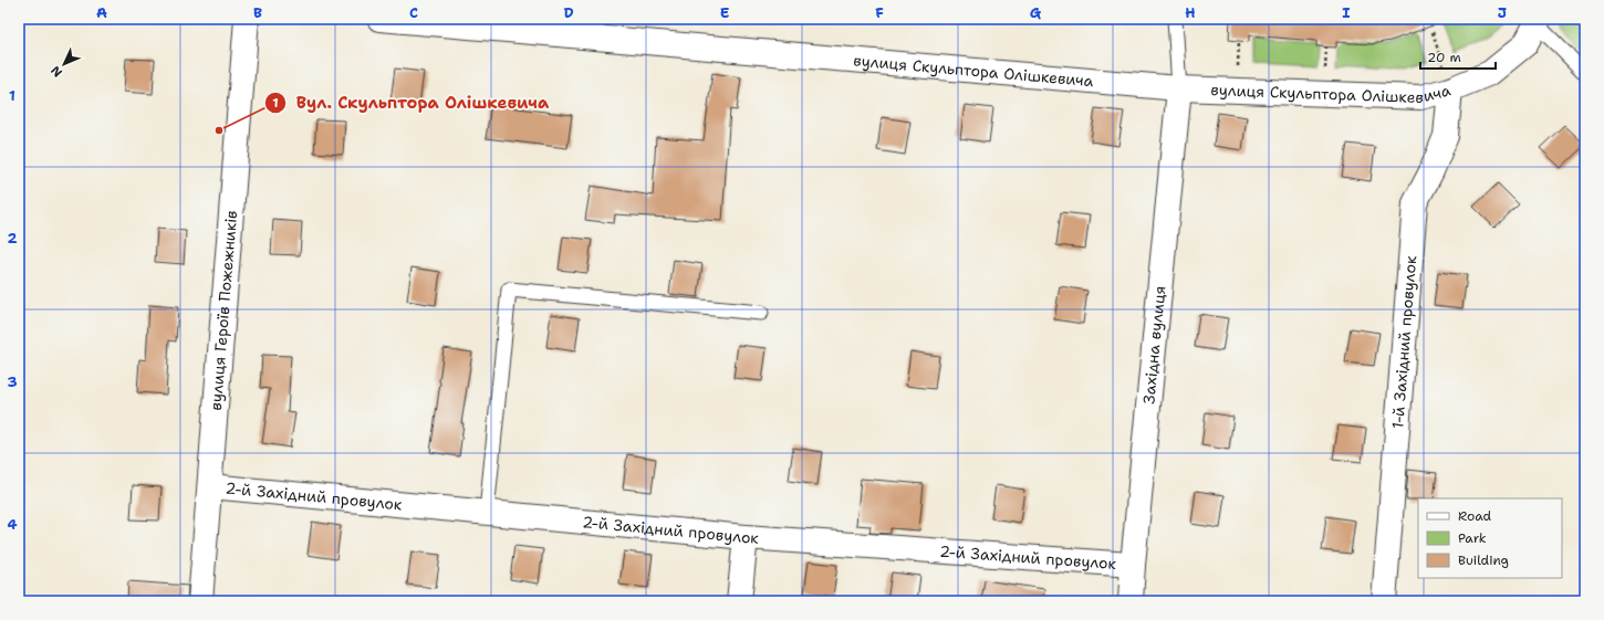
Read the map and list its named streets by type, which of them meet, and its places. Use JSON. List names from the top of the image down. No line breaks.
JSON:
{"streets":{"street":["вулиця Скульптора Олішкевича","вулиця Героїв Пожежників","1-й Західний провулок","Західна вулиця","2-й Західний провулок"]},"crossings":[["вулиця Скульптора Олішкевича","1-й Західний провулок"],["вулиця Скульптора Олішкевича","Західна вулиця"],["вулиця Героїв Пожежників","2-й Західний провулок"],["Західна вулиця","2-й Західний провулок"]],"places":["Вул. Скульптора Олішкевича"],"legend":["Road","Park","Building"],"scale_bar":"20 m","north":"bottom left","grid":{"columns":["A","B","C","D","E","F","G","H","I","J"],"rows":["1","2","3","4"]}}
